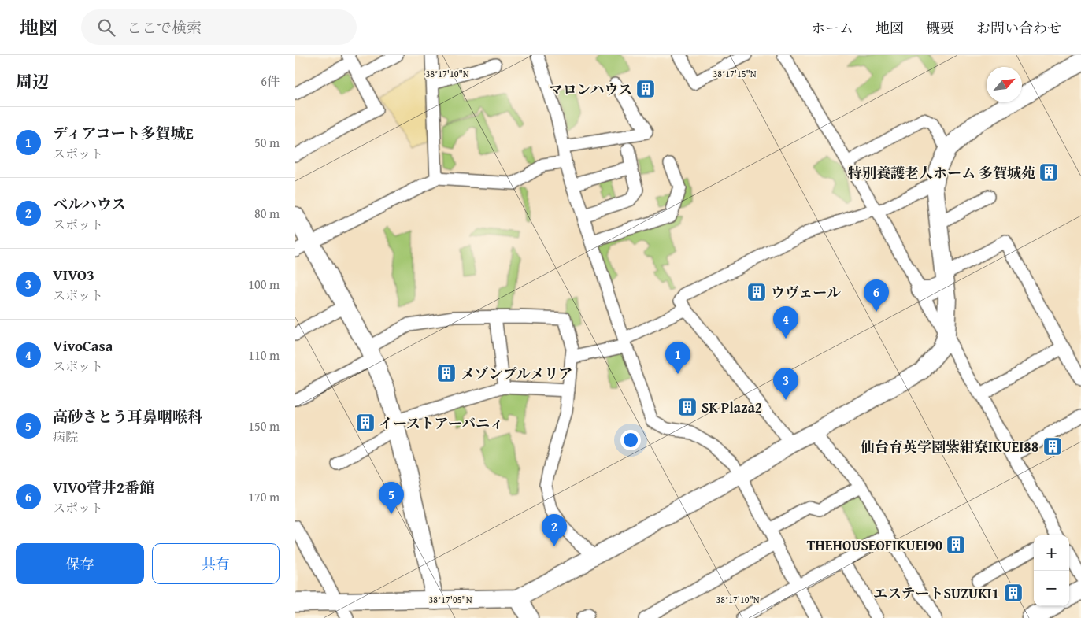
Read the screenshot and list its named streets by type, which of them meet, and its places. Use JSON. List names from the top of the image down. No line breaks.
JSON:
{"places":{"building":["マロンハウス","特別養護老人ホーム 多賀城苑","ウヴェール","メゾンプルメリア","SK Plaza2","イーストアーバニィ","仙台育英学園紫紺寮IKUEI88","THEHOUSEOFIKUEI90","エステートSUZUKI1"]},"north":"top right","page":{"header":"地図","search":"ここで検索","nav":["ホーム","地図","概要","お問い合わせ"],"heading":["周辺","6件"],"list":[{"mark":"1","name":"ディアコート多賀城E","note":"スポット","value":"50 m"},{"mark":"2","name":"ベルハウス","note":"スポット","value":"80 m"},{"mark":"3","name":"VIVO3","note":"スポット","value":"100 m"},{"mark":"4","name":"VivoCasa","note":"スポット","value":"110 m"},{"mark":"5","name":"高砂さとう耳鼻咽喉科","note":"病院","value":"150 m"},{"mark":"6","name":"VIVO菅井2番館","note":"スポット","value":"170 m"}],"pins":["6","4","1","3","5","2"],"buttons":["保存","共有"],"map_buttons":["+","−"]},"coordinates":["38°17'10\"N","38°17'15\"N","38°17'05\"N"]}
